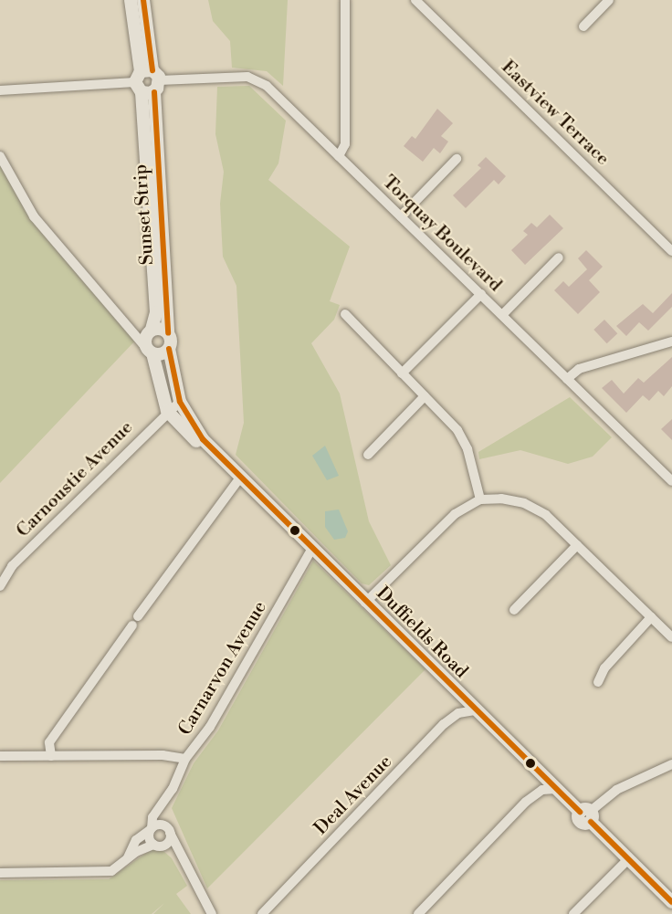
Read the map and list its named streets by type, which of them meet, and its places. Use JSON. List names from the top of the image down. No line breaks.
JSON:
{"streets":{"street":["Eastview Terrace","Sunset Strip","Torquay Boulevard","Carnoustie Avenue","Duffields Road","Carnarvon Avenue","Deal Avenue"]},"crossings":[["Sunset Strip","Torquay Boulevard"],["Sunset Strip","Duffields Road"],["Carnoustie Avenue","Duffields Road"],["Duffields Road","Carnarvon Avenue"],["Duffields Road","Deal Avenue"]]}
